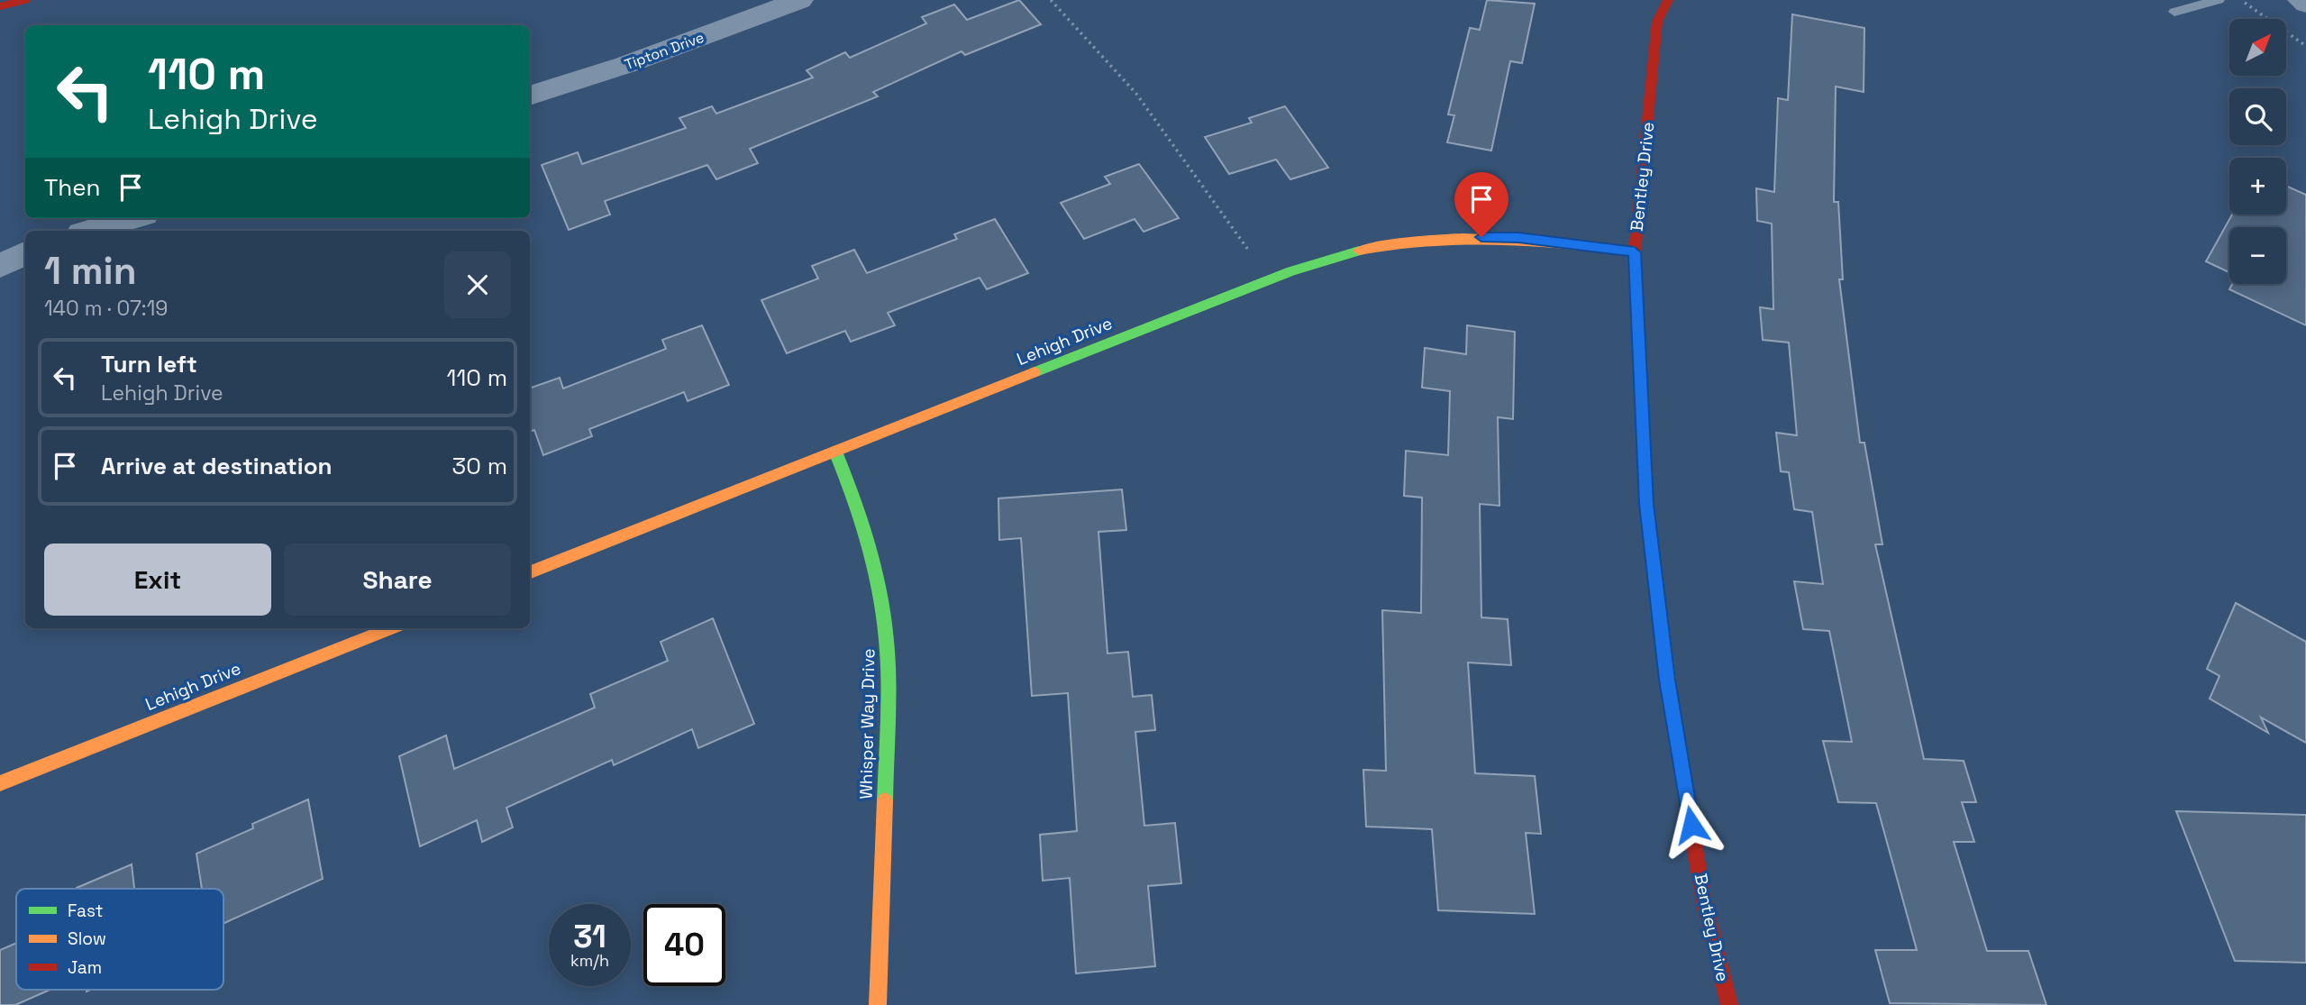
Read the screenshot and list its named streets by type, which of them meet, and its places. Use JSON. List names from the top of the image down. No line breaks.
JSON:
{"streets":{"street":["Tipton Drive","Bentley Drive","Lehigh Drive","Whisper Way Drive"]},"crossings":[["Bentley Drive","Lehigh Drive"],["Lehigh Drive","Whisper Way Drive"]],"legend":["Fast","Slow","Jam"],"north":"top right","page":{"map_buttons":["+","−"],"turn":["110 m","Lehigh Drive"],"then":"Then","heading":["1 min","140 m · 07:19"],"list":[{"name":"Turn left","note":"Lehigh Drive","value":"110 m"},{"name":"Arrive at destination","value":"30 m"}],"buttons":["Exit","Share"],"speed":"31 km/h","limit":"40"}}
